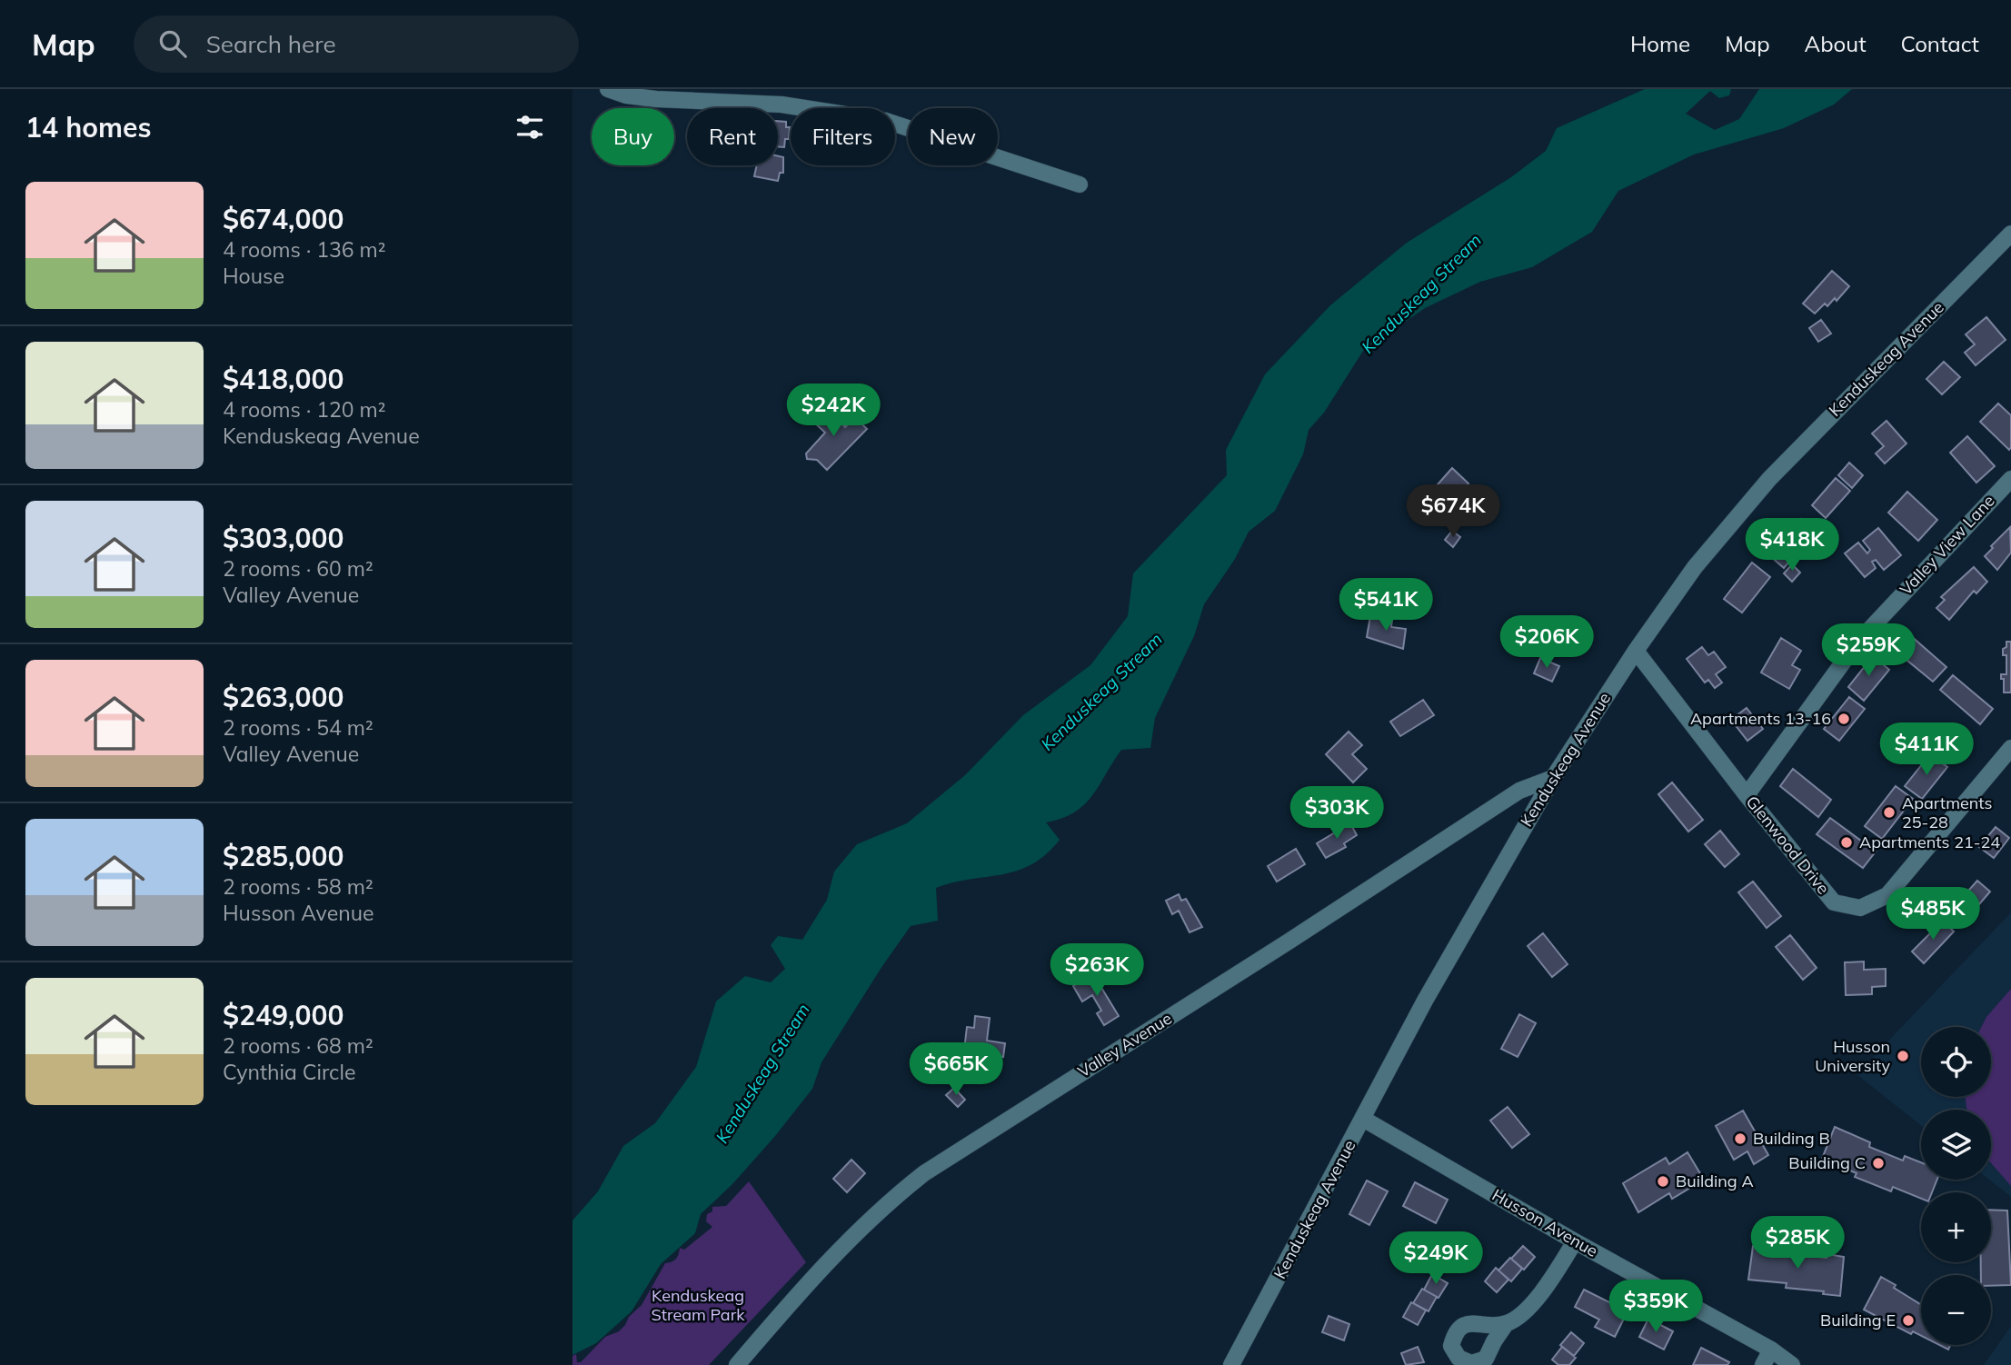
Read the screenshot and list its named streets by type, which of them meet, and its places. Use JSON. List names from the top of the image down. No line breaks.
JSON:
{"streets":{"street":["Kenduskeag Avenue","Valley View Lane","Glenwood Drive","Valley Avenue","Husson Avenue"]},"crossings":[["Kenduskeag Avenue","Glenwood Drive"],["Kenduskeag Avenue","Valley Avenue"],["Kenduskeag Avenue","Husson Avenue"],["Valley View Lane","Glenwood Drive"]],"water":["Kenduskeag Stream"],"parks":["Kenduskeag Stream Park"],"places":["Apartments 13-16","Apartments 25-28","Apartments 21-24","Husson University","Building B","Building C","Building A","Building E"],"page":{"header":"Map","search":"Search here","nav":["Home","Map","About","Contact"],"heading":"14 homes","chip":["Buy","Rent","Filters","New"],"list":[{"name":"$674,000","note":"4 rooms · 136 m² · House"},{"name":"$418,000","note":"4 rooms · 120 m² · Kenduskeag Avenue"},{"name":"$303,000","note":"2 rooms · 60 m² · Valley Avenue"},{"name":"$263,000","note":"2 rooms · 54 m² · Valley Avenue"},{"name":"$285,000","note":"2 rooms · 58 m² · Husson Avenue"},{"name":"$249,000","note":"2 rooms · 68 m² · Cynthia Circle"}],"price":["$242K","$674K","$418K","$541K","$206K","$259K","$411K","$303K","$485K","$263K","$665K","$285K","$249K","$359K"],"map_buttons":["+","−"]}}
